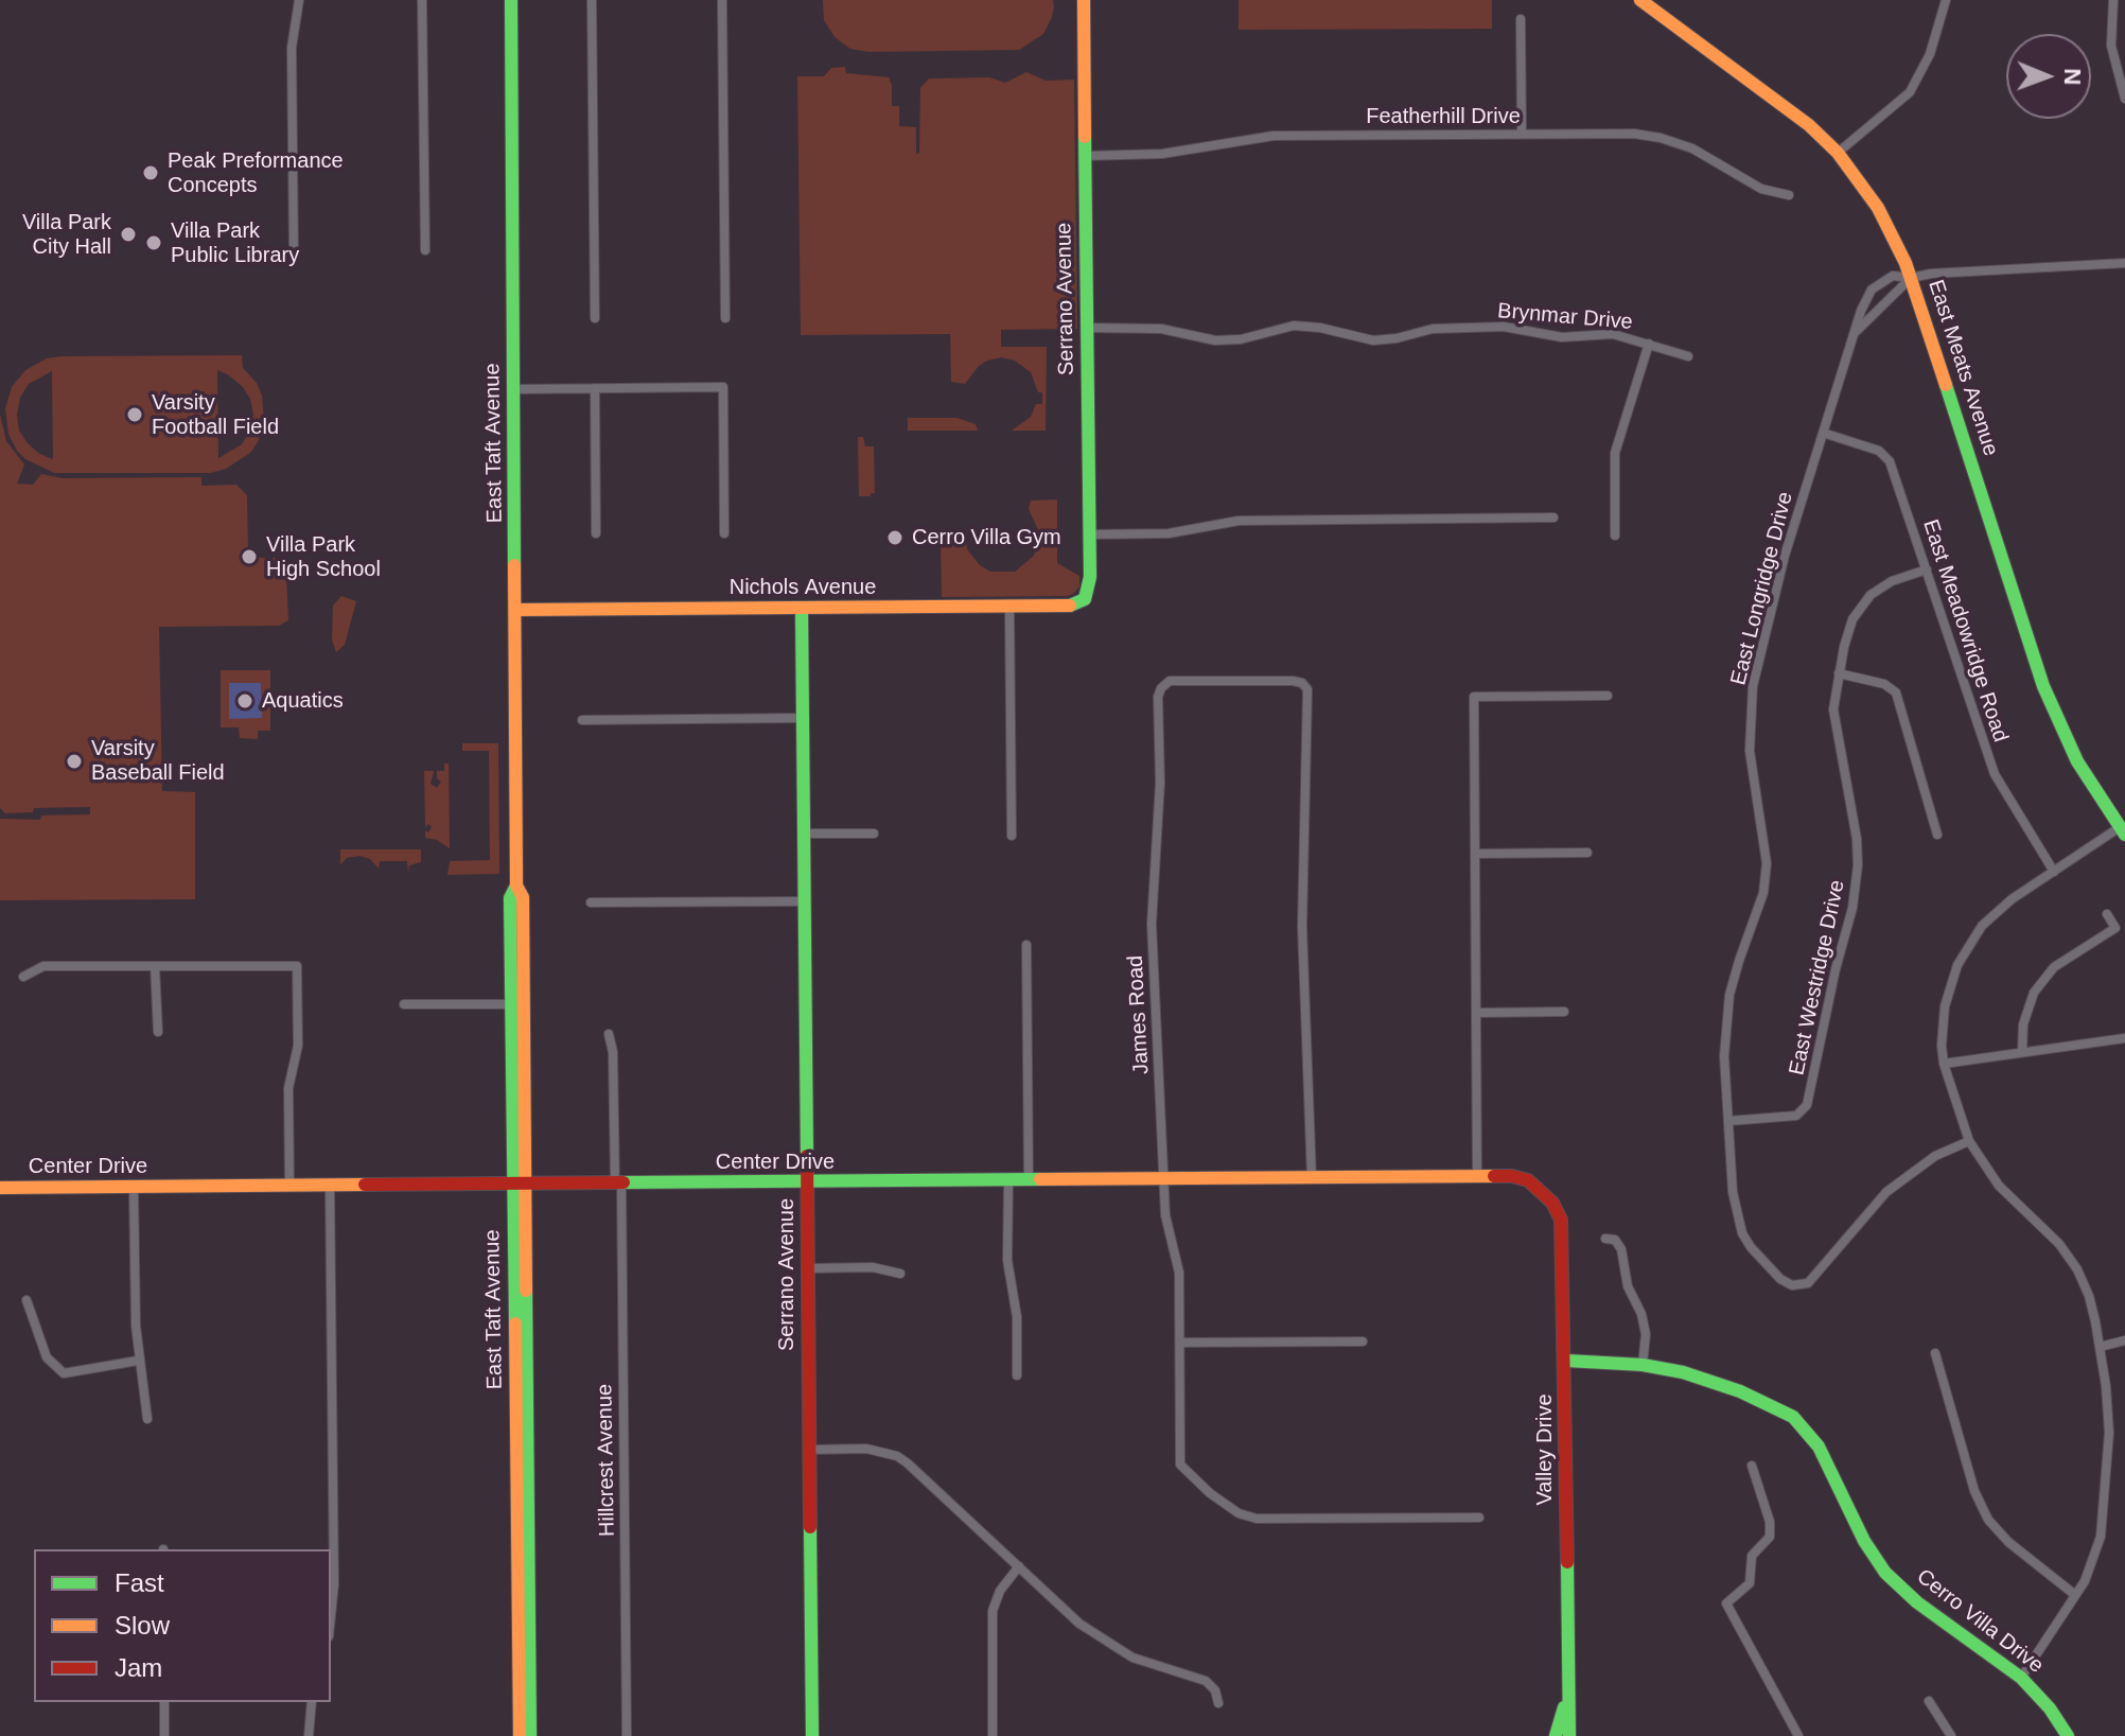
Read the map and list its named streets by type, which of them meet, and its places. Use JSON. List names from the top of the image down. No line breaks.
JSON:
{"streets":{"street":["Featherhill Drive","Serrano Avenue","Brynmar Drive","East Meats Avenue","East Taft Avenue","Nichols Avenue","East Longridge Drive","East Meadowridge Road","East Westridge Drive","James Road","Center Drive","Valley Drive","Hillcrest Avenue","Cerro Villa Drive"]},"crossings":[["Featherhill Drive","Serrano Avenue"],["Serrano Avenue","Brynmar Drive"],["Serrano Avenue","Nichols Avenue"],["Serrano Avenue","Center Drive"],["East Meats Avenue","East Longridge Drive"],["East Taft Avenue","Nichols Avenue"],["East Taft Avenue","Center Drive"],["East Longridge Drive","East Meadowridge Road"],["East Longridge Drive","East Westridge Drive"],["East Meadowridge Road","East Westridge Drive"],["James Road","Center Drive"],["Center Drive","Valley Drive"],["Center Drive","Hillcrest Avenue"],["Valley Drive","Cerro Villa Drive"]],"places":["Peak Preformance Concepts","Villa Park City Hall","Villa Park Public Library","Varsity Football Field","Cerro Villa Gym","Villa Park High School","Aquatics","Varsity Baseball Field"],"legend":["Fast","Slow","Jam"],"north":"right"}
